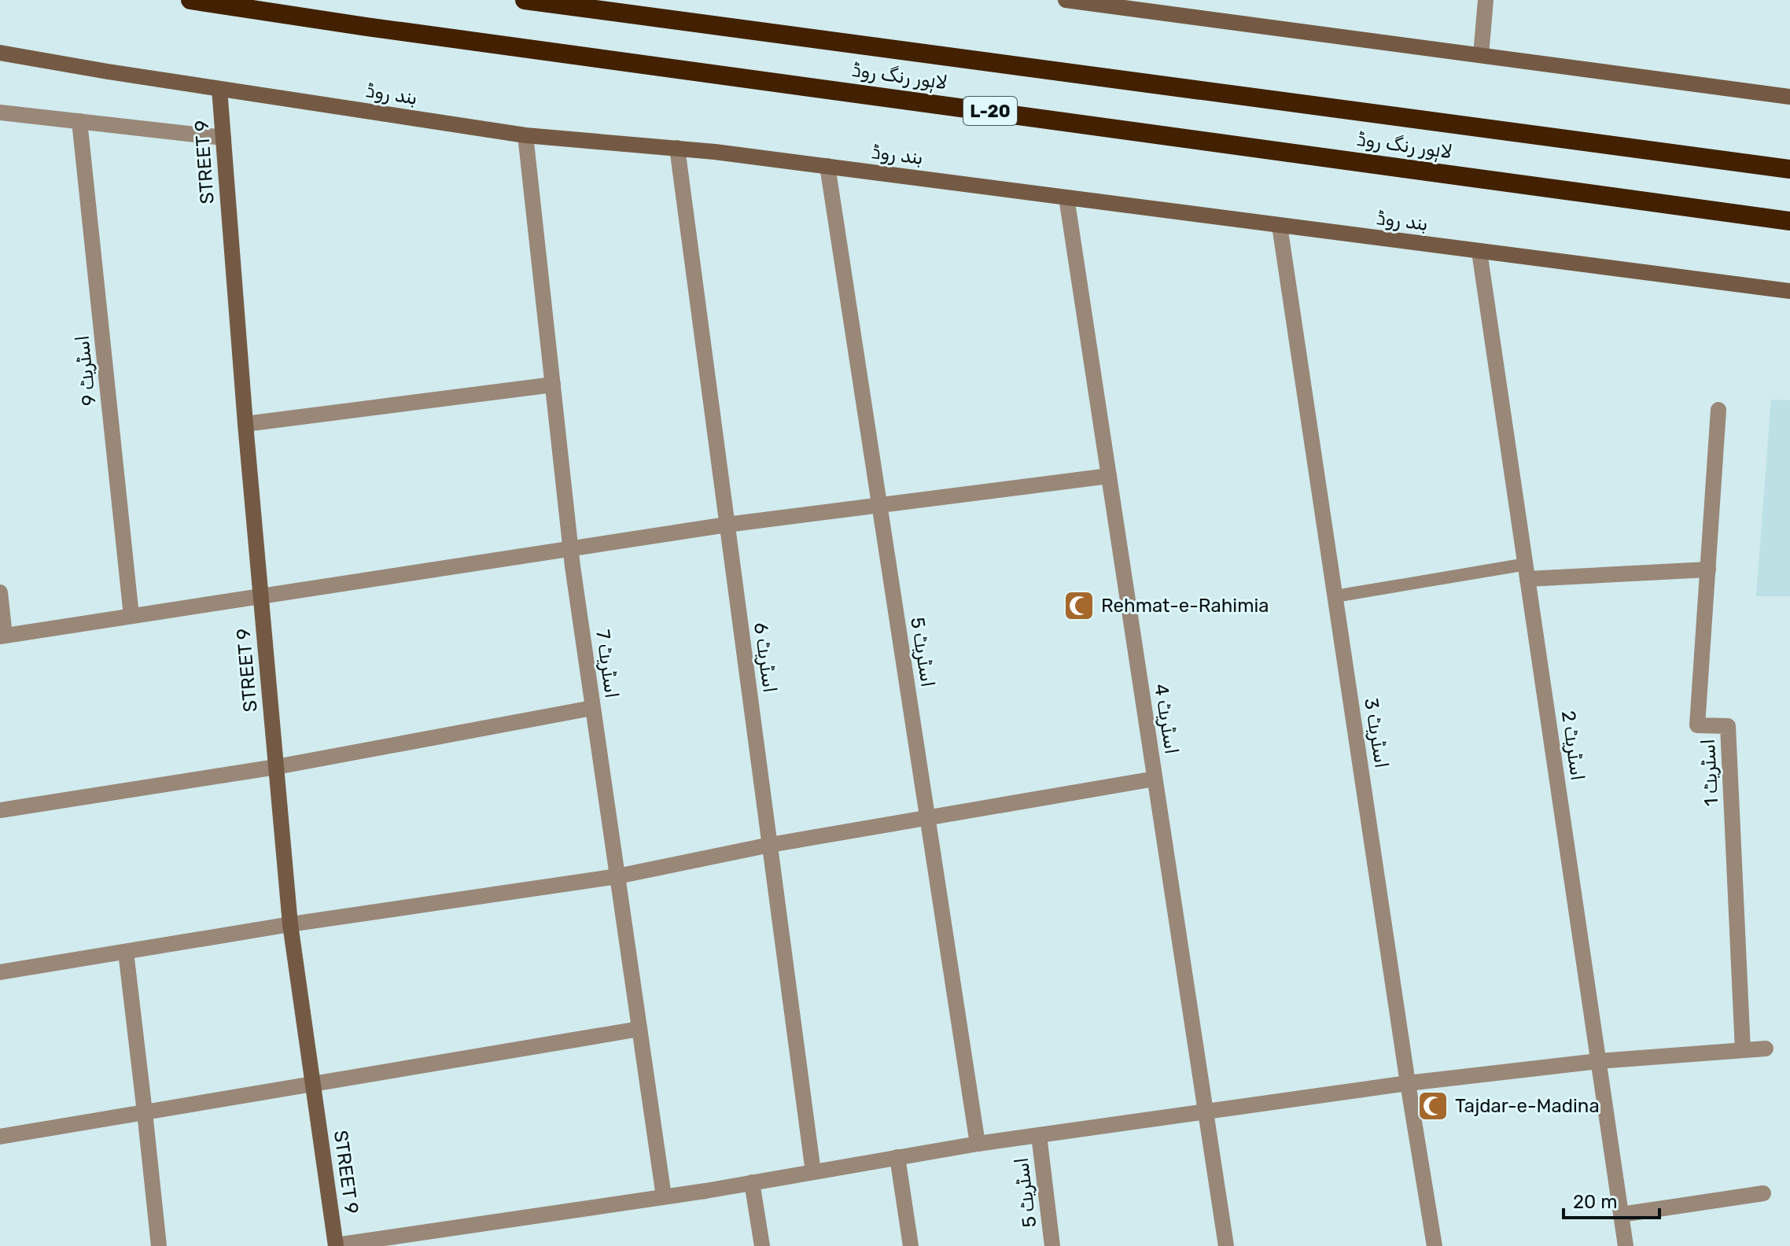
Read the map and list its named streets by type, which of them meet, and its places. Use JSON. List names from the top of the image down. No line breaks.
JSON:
{"streets":{"highway":["لاہور رنگ روڈ","L-20"],"main road":["بند روڈ","STREET 9"],"street":["اسٹریٹ 9","اسٹریٹ 5","اسٹریٹ 6","اسٹریٹ 7","اسٹریٹ 4","اسٹریٹ 3","اسٹریٹ 2","اسٹریٹ 1"]},"crossings":[["بند روڈ","STREET 9"],["بند روڈ","اسٹریٹ 5"],["بند روڈ","اسٹریٹ 6"],["بند روڈ","اسٹریٹ 7"],["بند روڈ","اسٹریٹ 4"],["بند روڈ","اسٹریٹ 3"],["بند روڈ","اسٹریٹ 2"]],"places":{"mosque":["Rehmat-e-Rahimia","Tajdar-e-Madina"]},"scale_bar":"20 m"}
